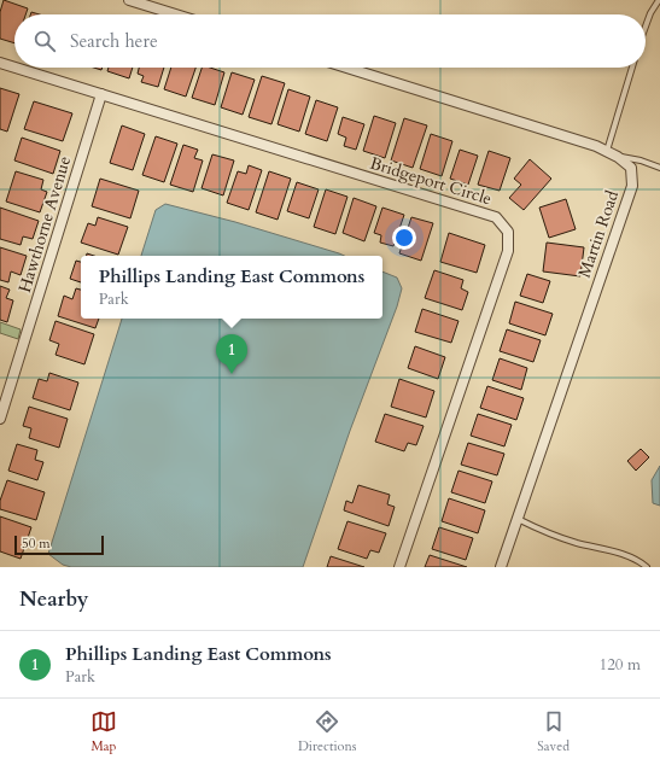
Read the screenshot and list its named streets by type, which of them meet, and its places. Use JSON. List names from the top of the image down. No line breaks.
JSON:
{"streets":{"street":["Bridgeport Circle","Hawthorne Avenue","Martin Road"]},"crossings":[["Bridgeport Circle","Hawthorne Avenue"]],"scale_bar":"50 m","page":{"search":"Search here","popup":["Phillips Landing East Commons","Park"],"pins":"1","scale":"50 m","heading":"Nearby","list":[{"mark":"1","name":"Phillips Landing East Commons","note":"Park","value":"120 m"}],"nav":["Map","Directions","Saved"]}}
